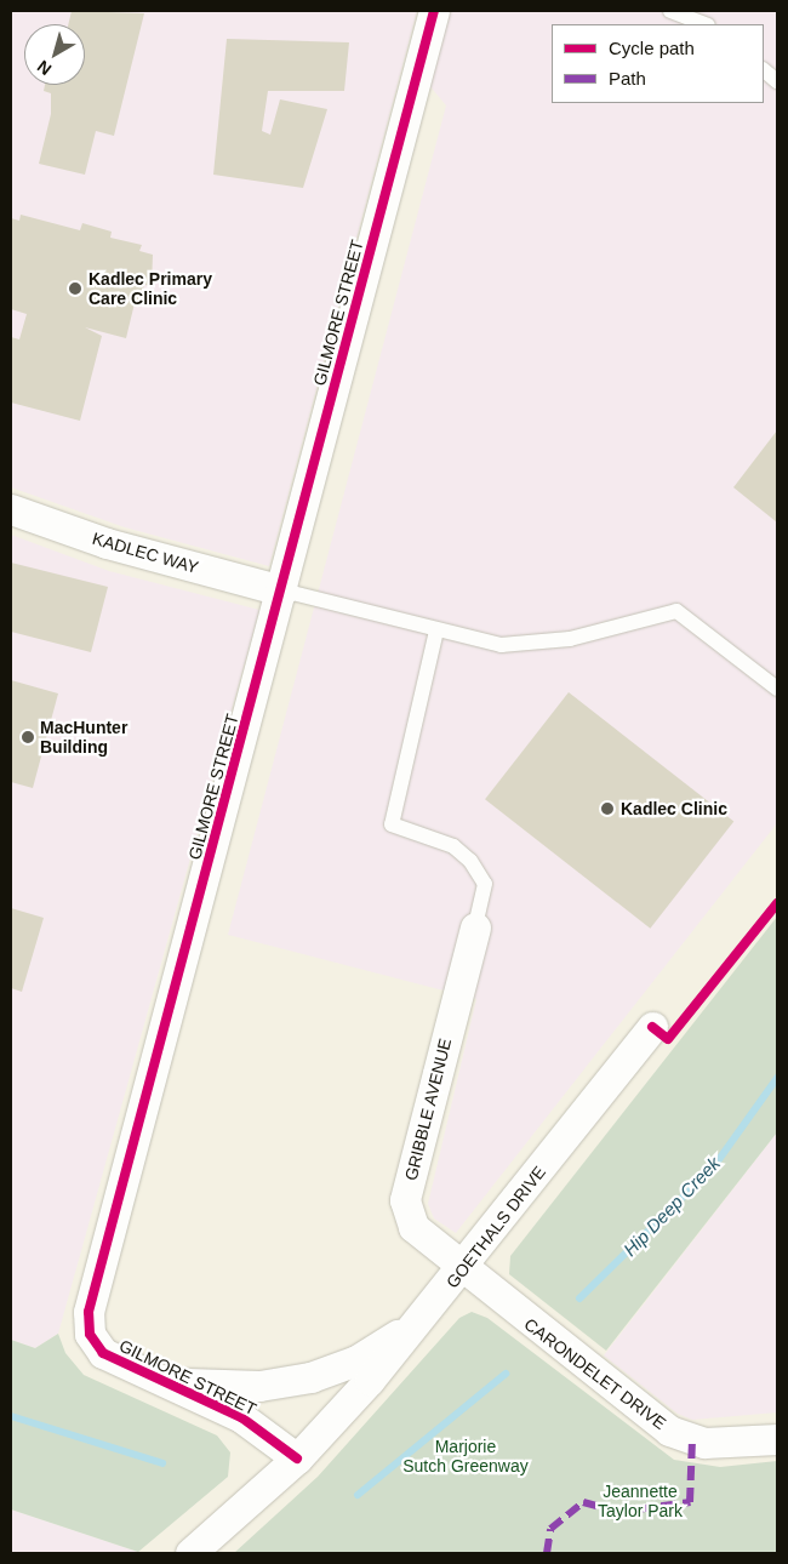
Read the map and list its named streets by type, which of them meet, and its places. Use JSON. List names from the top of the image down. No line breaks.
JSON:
{"streets":{"street":["GILMORE STREET","KADLEC WAY","GRIBBLE AVENUE","GOETHALS DRIVE","CARONDELET DRIVE"]},"crossings":[["GILMORE STREET","KADLEC WAY"],["GILMORE STREET","GOETHALS DRIVE"],["GRIBBLE AVENUE","GOETHALS DRIVE"],["GRIBBLE AVENUE","CARONDELET DRIVE"],["GOETHALS DRIVE","CARONDELET DRIVE"]],"water":["Hip Deep Creek"],"parks":["Marjorie Sutch Greenway","Jeannette Taylor Park"],"places":["Kadlec Primary Care Clinic","MacHunter Building","Kadlec Clinic"],"legend":["Cycle path","Path"],"north":"bottom left"}
